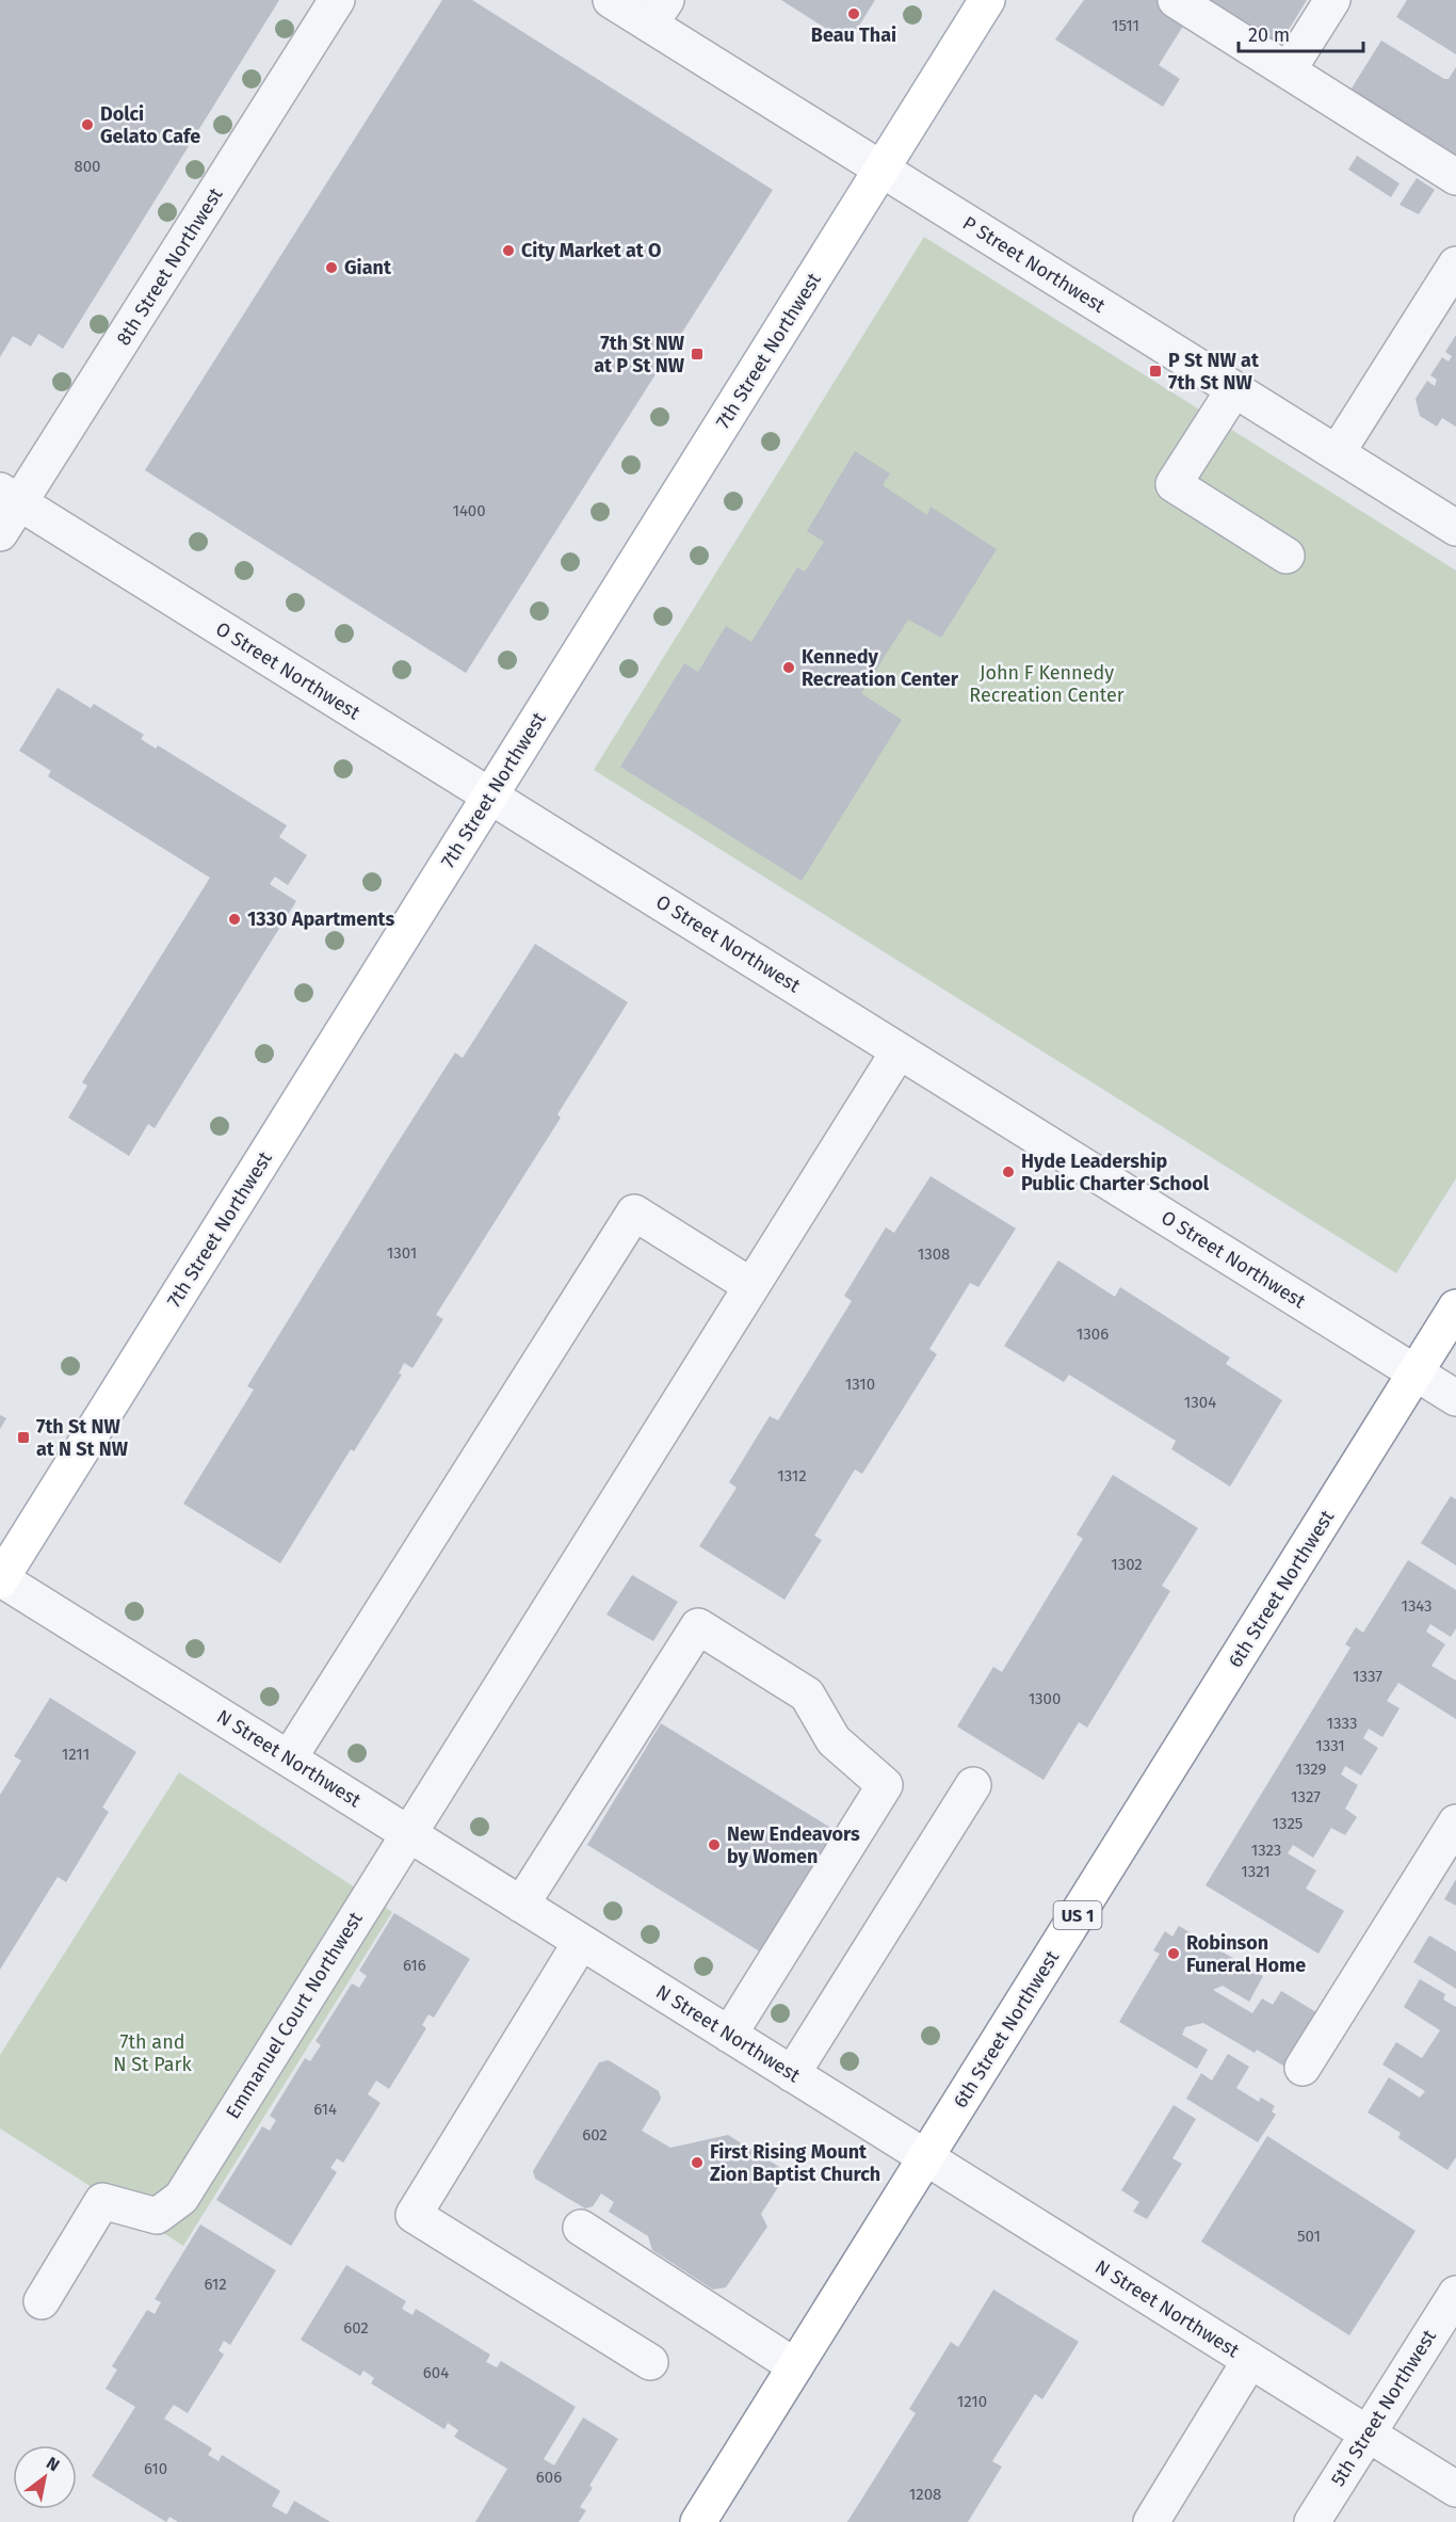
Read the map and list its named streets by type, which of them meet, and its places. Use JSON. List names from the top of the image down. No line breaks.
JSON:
{"streets":{"main road":["7th Street Northwest","6th Street Northwest","US 1"],"street":["P Street Northwest","8th Street Northwest","O Street Northwest","N Street Northwest","Emmanuel Court Northwest","5th Street Northwest"]},"crossings":[["P Street Northwest","7th Street Northwest"],["8th Street Northwest","O Street Northwest"],["7th Street Northwest","O Street Northwest"],["7th Street Northwest","N Street Northwest"],["O Street Northwest","6th Street Northwest"],["O Street Northwest","Emmanuel Court Northwest"],["6th Street Northwest","N Street Northwest"],["N Street Northwest","Emmanuel Court Northwest"],["N Street Northwest","5th Street Northwest"]],"parks":["John F Kennedy Recreation Center","7th and N St Park"],"places":{"other":["Beau Thai","Dolci Gelato Cafe","City Market at O","Giant","Kennedy Recreation Center","1330 Apartments","Hyde Leadership Public Charter School","New Endeavors by Women","Robinson Funeral Home","First Rising Mount Zion Baptist Church"],"transit":["7th St NW at P St NW","P St NW at 7th St NW","7th St NW at N St NW"]},"house_numbers":["1511","800","1400","1301","1308","1306","1310","1304","1312","1302","1343","1337","1300","1333","1331","1211","1329","1327","1325","1323","1321","616","614","602","501","612","602","604","1210","610","606","1208"],"scale_bar":"20 m","north":"top right"}
